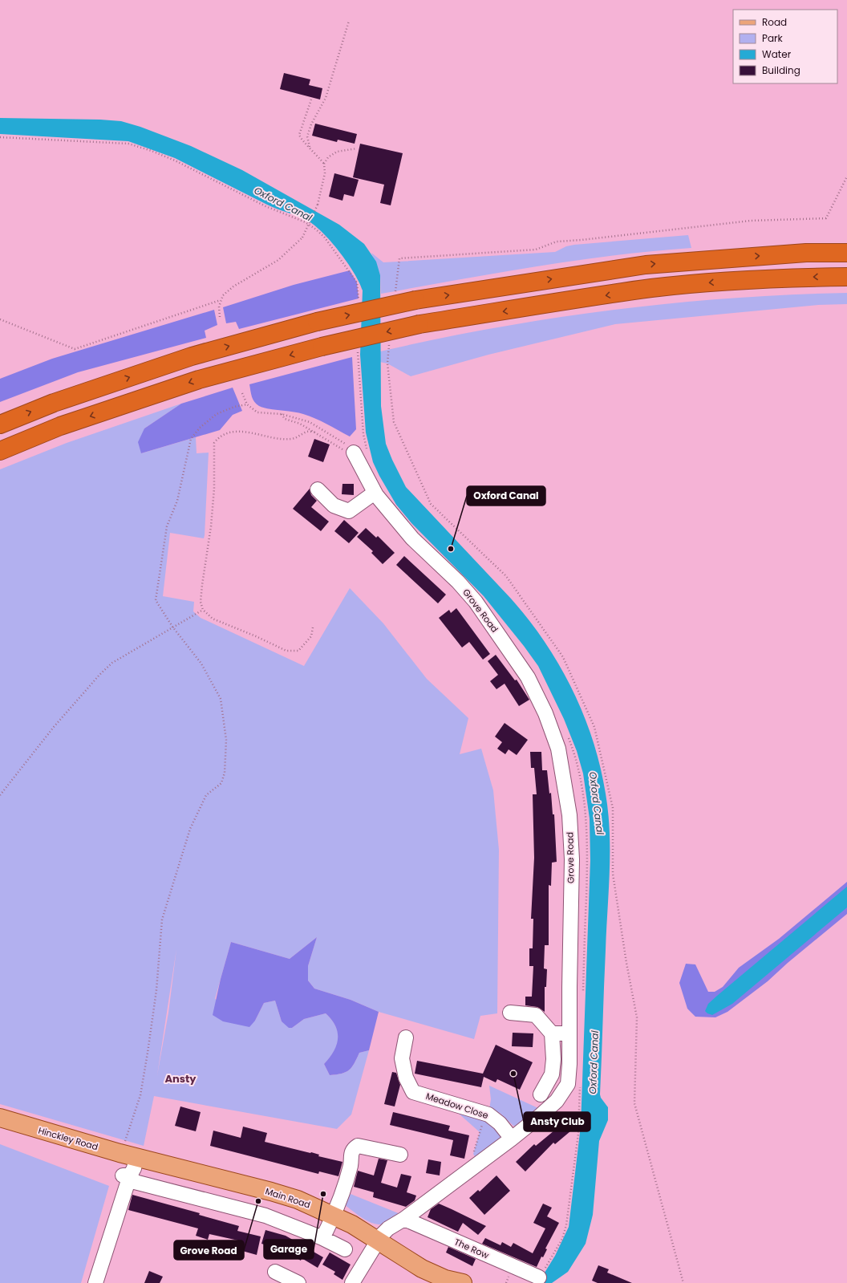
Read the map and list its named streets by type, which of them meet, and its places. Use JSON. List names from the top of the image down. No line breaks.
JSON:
{"streets":{"main road":["Hinckley Road","Main Road"],"street":["Grove Road","Meadow Close","The Row"]},"crossings":[["Grove Road","Meadow Close"],["Grove Road","Main Road"],["Grove Road","The Row"],["Hinckley Road","Main Road"]],"districts":["Ansty"],"water":["Oxford Canal"],"places":["Oxford Canal","Ansty Club","Garage","Grove Road"],"legend":["Road","Park","Water","Building"]}
